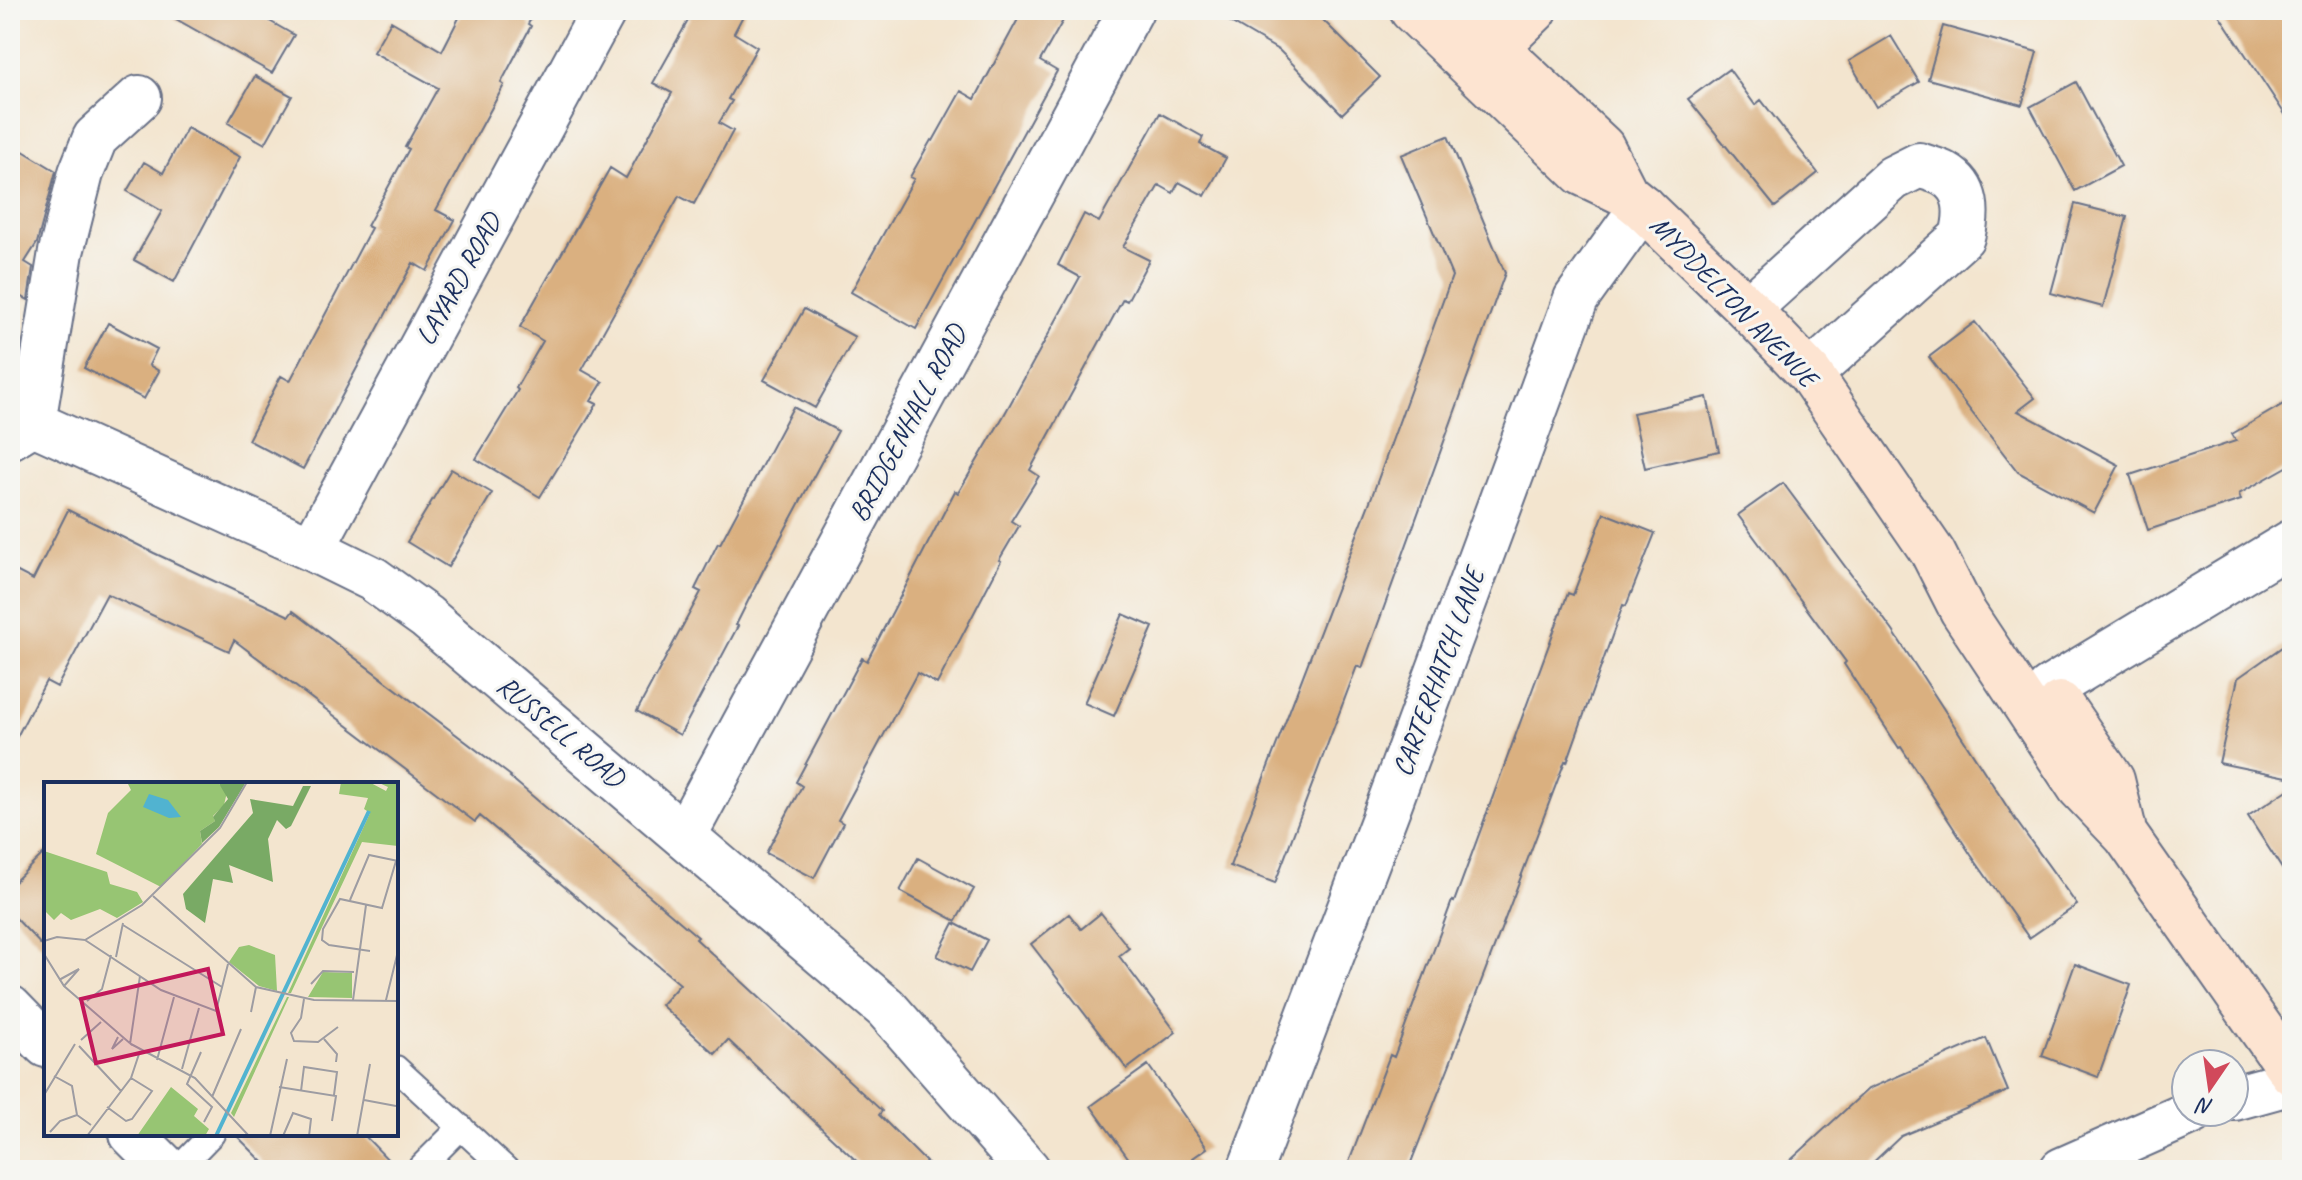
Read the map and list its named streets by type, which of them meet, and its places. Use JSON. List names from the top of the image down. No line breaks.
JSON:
{"streets":{"street":["LAYARD ROAD","MYDDELTON AVENUE","BRIDGENHALL ROAD","CARTERHATCH LANE","RUSSELL ROAD"]},"crossings":[["LAYARD ROAD","RUSSELL ROAD"],["MYDDELTON AVENUE","CARTERHATCH LANE"],["BRIDGENHALL ROAD","RUSSELL ROAD"]],"north":"bottom"}
